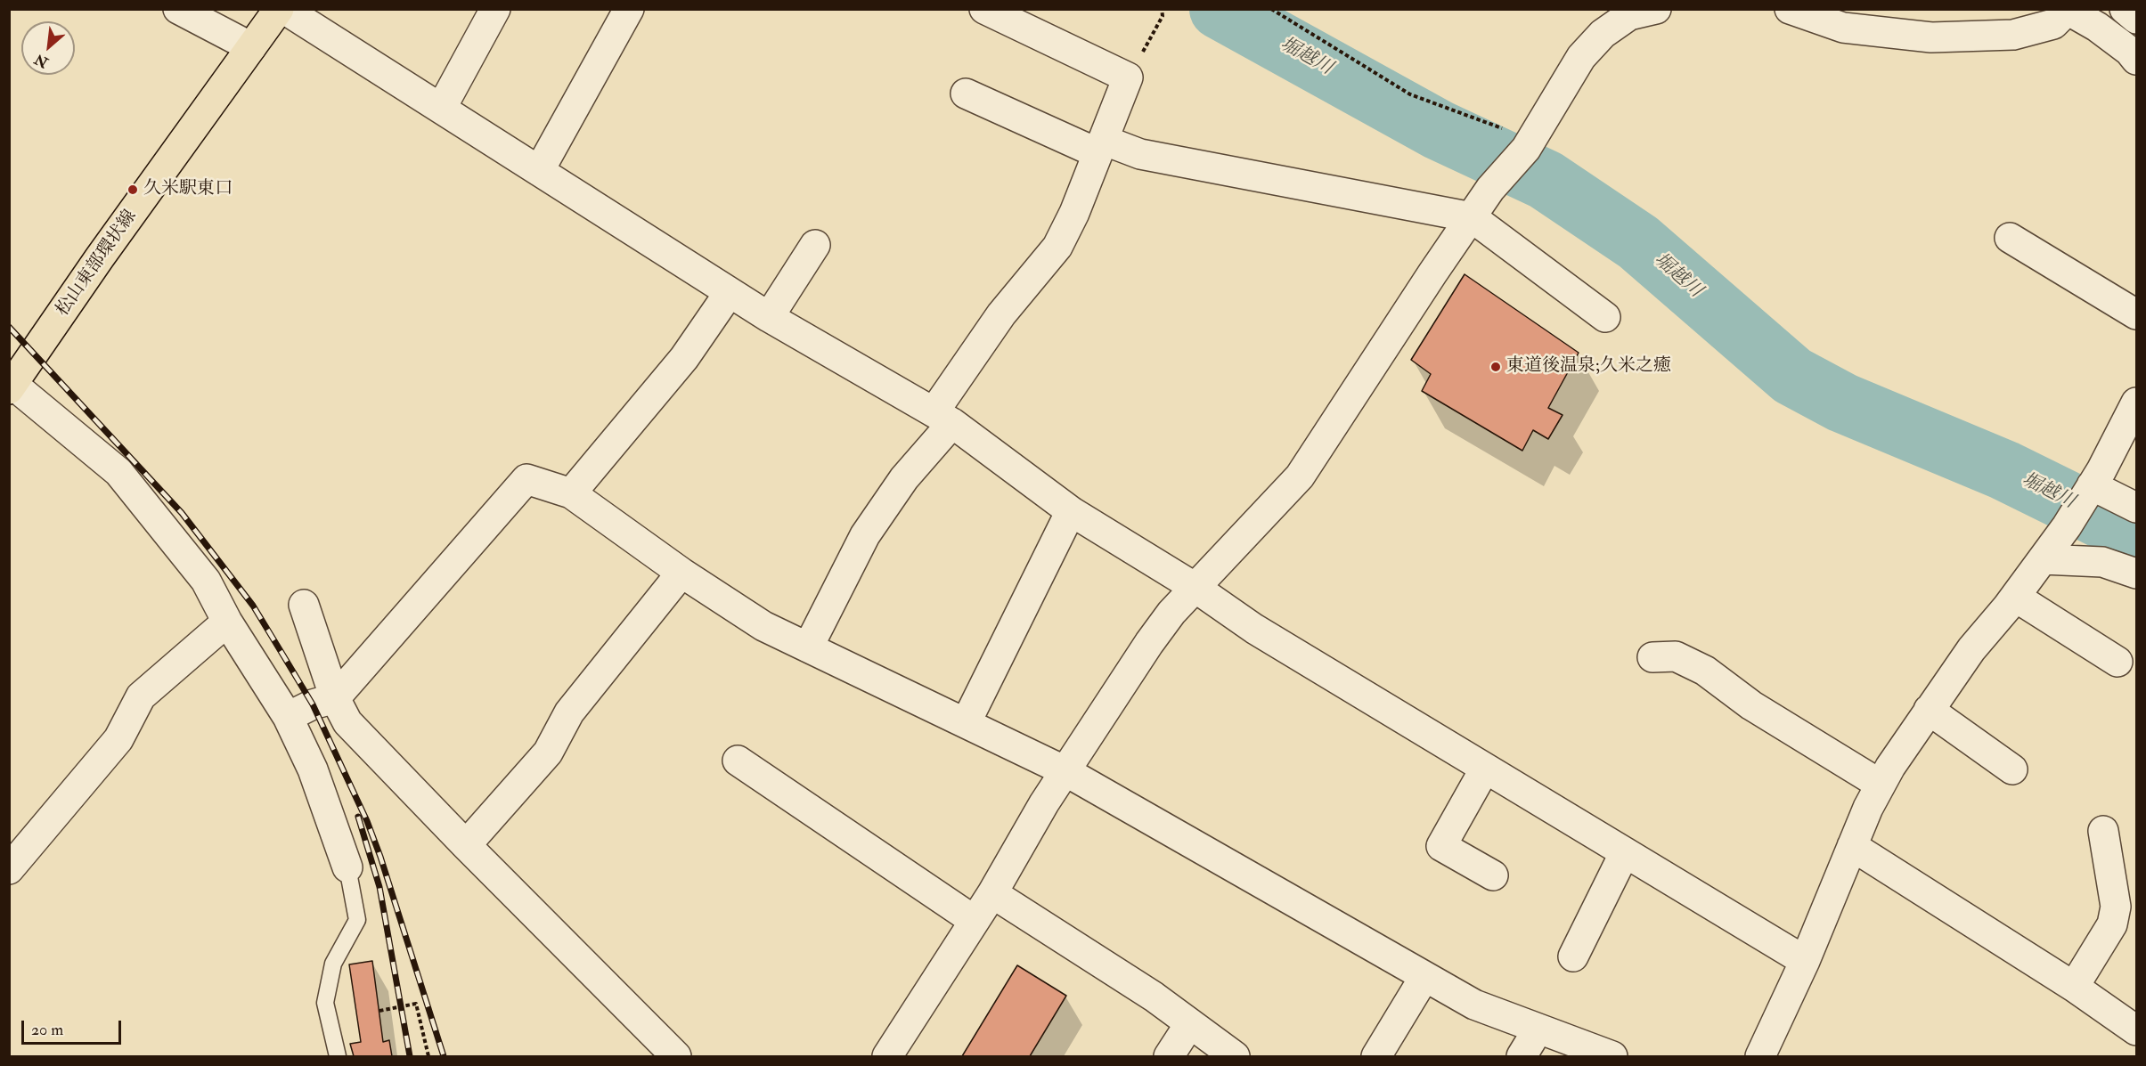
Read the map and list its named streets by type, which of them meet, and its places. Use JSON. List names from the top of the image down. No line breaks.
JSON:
{"streets":{"main road":["松山東部環状線"]},"water":["堀越川"],"places":["久米駅東口","東道後温泉;久米之癒"],"scale_bar":"20 m","north":"bottom left"}
